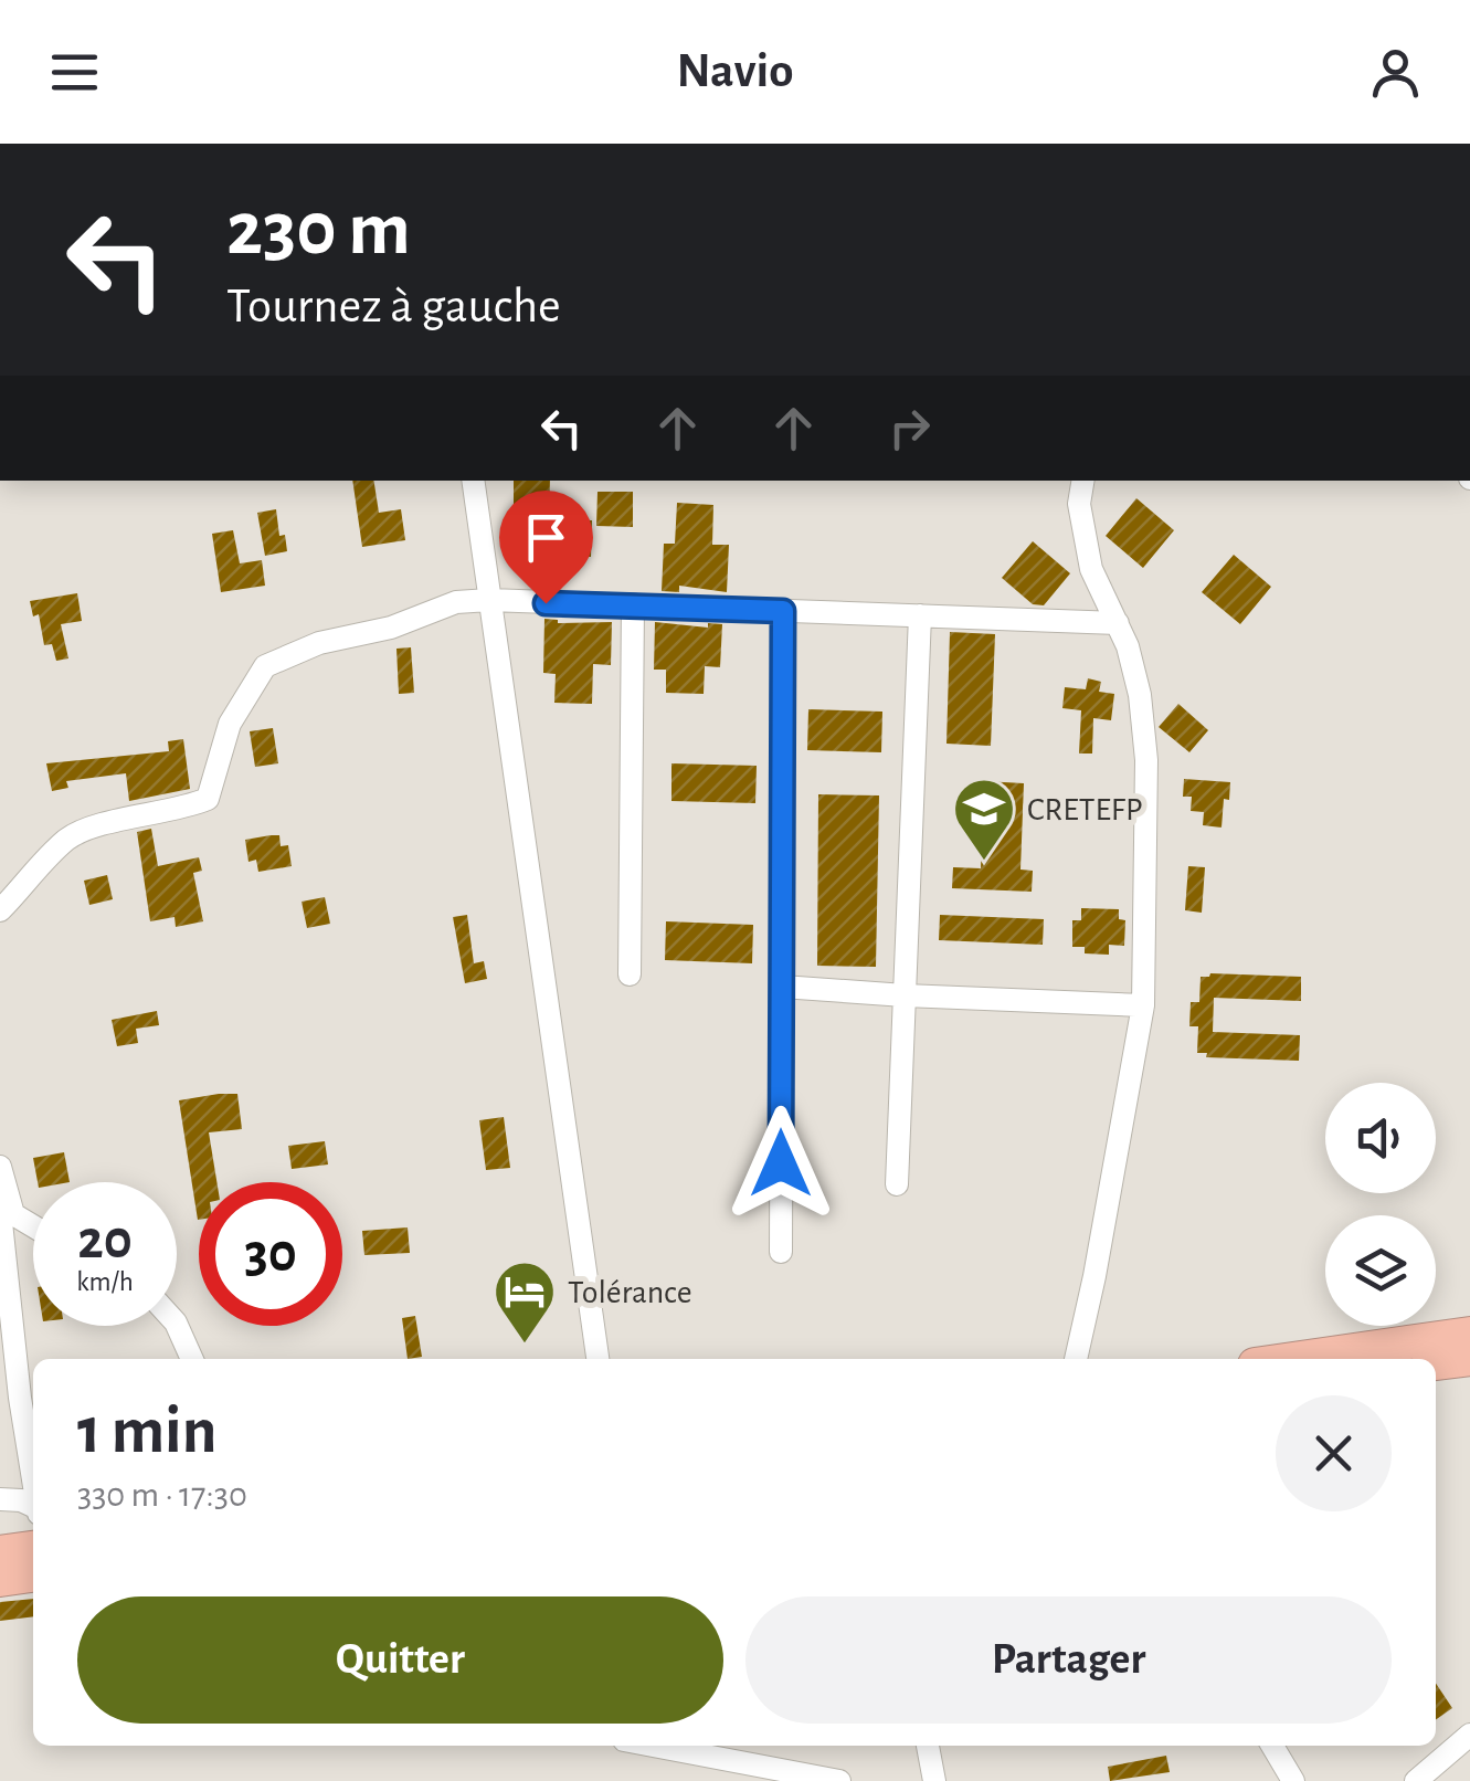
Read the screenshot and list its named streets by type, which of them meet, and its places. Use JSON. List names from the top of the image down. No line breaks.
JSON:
{"places":{"school or university":["CRETEFP"],"hotel":["Tolérance"]},"page":{"header":"Navio","turn":["230 m","Tournez à gauche"],"speed":"20 km/h","limit":"30","heading":["1 min","330 m · 17:30"],"buttons":["Quitter","Partager"]}}
